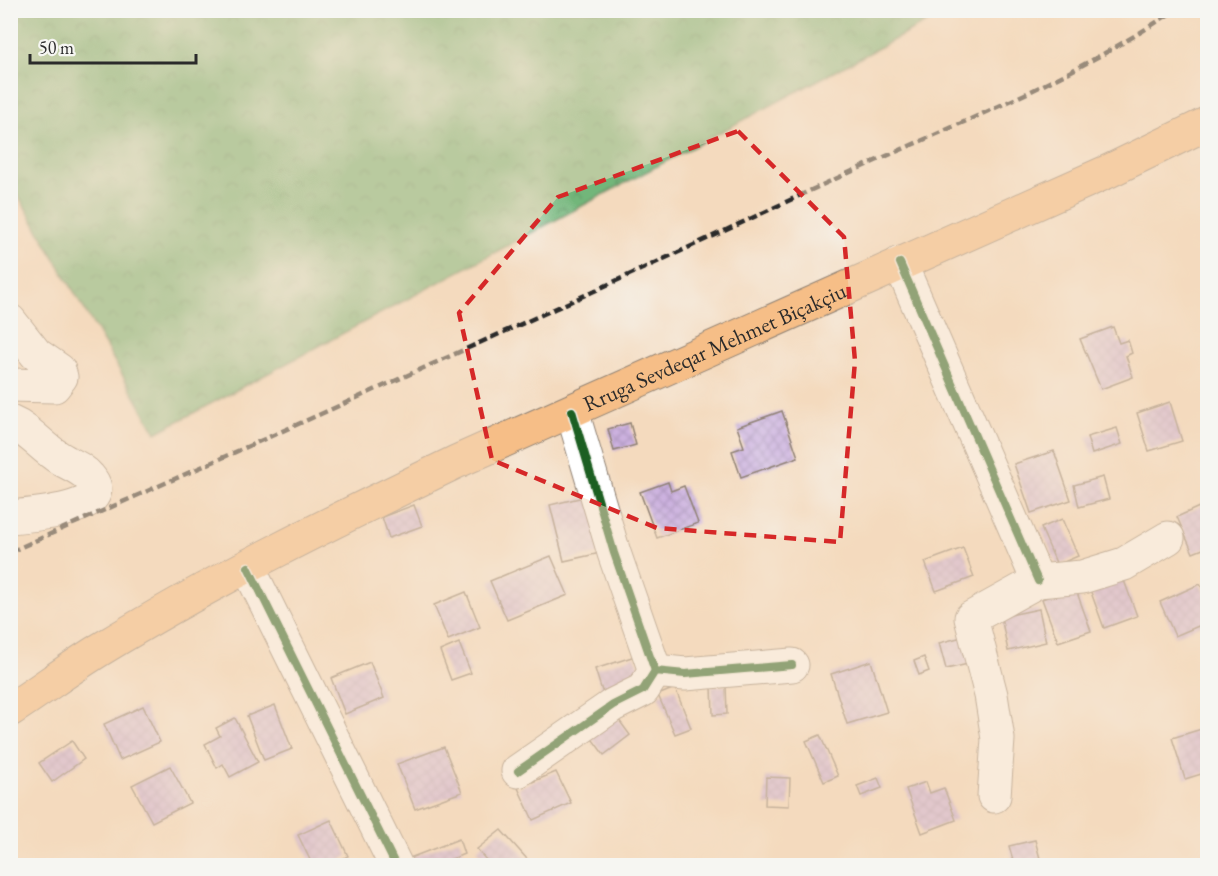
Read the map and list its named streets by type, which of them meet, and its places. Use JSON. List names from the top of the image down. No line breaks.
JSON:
{"streets":{"main road":["Rruga Sevdeqar Mehmet Biçakçiu"]},"scale_bar":"50 m"}
